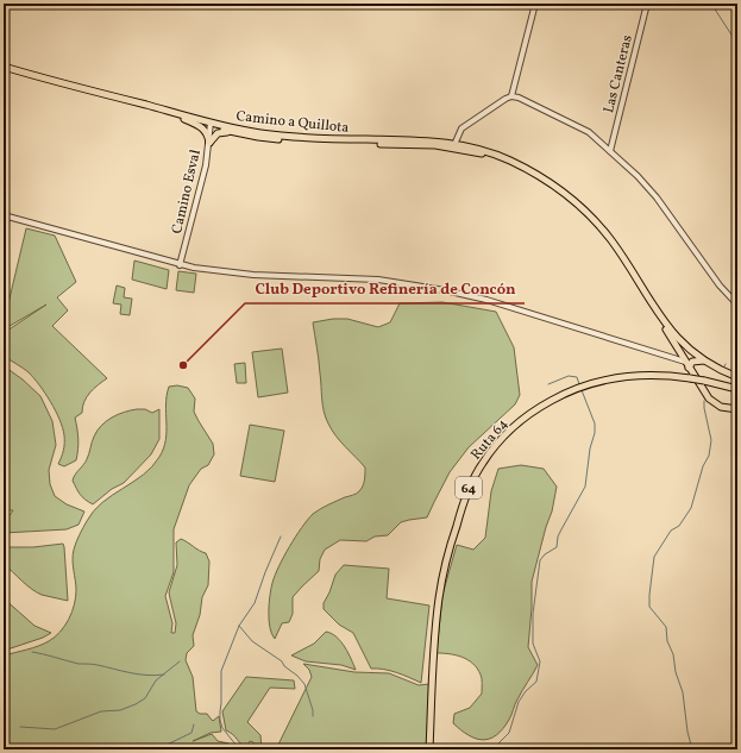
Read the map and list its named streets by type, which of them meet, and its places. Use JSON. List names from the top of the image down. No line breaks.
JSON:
{"streets":{"main road":["Camino a Quillota","Ruta 64","64"],"street":["Las Canteras","Camino Esval"]},"crossings":[["Camino a Quillota","Camino Esval"]],"places":["Club Deportivo Refinería de Concón"]}
